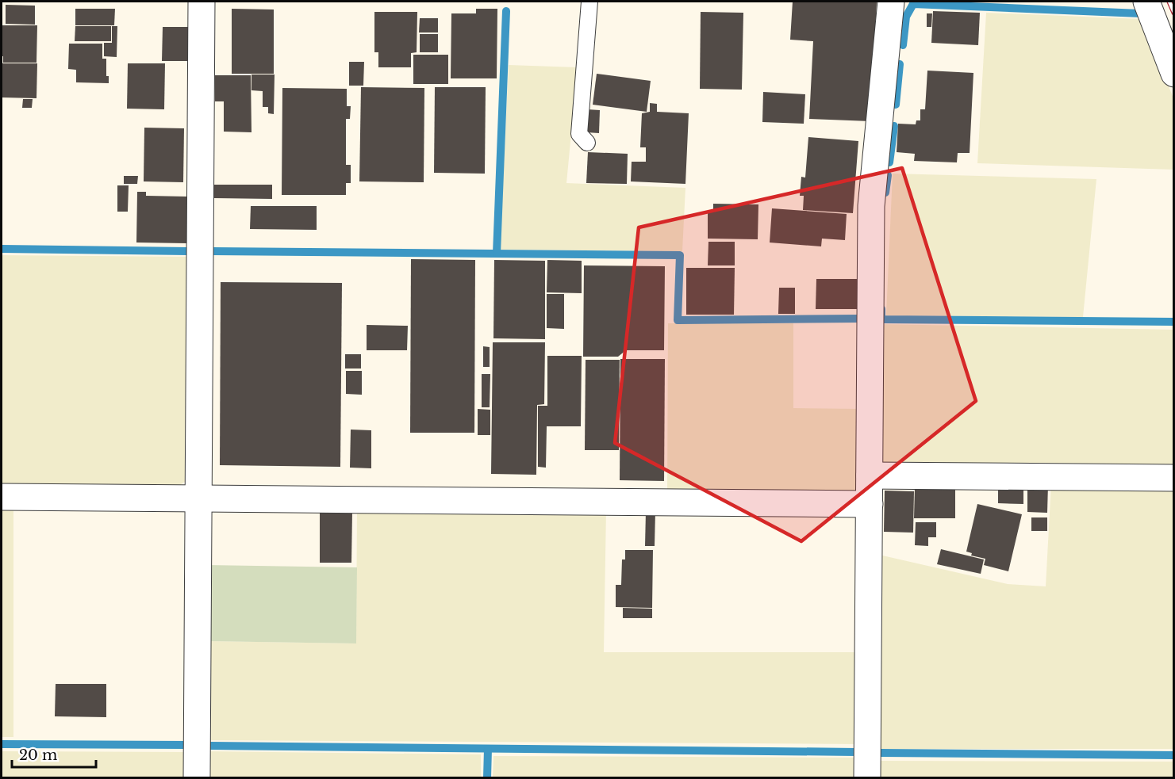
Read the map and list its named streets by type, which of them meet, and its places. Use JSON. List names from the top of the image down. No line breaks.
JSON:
{"scale_bar":"20 m"}
